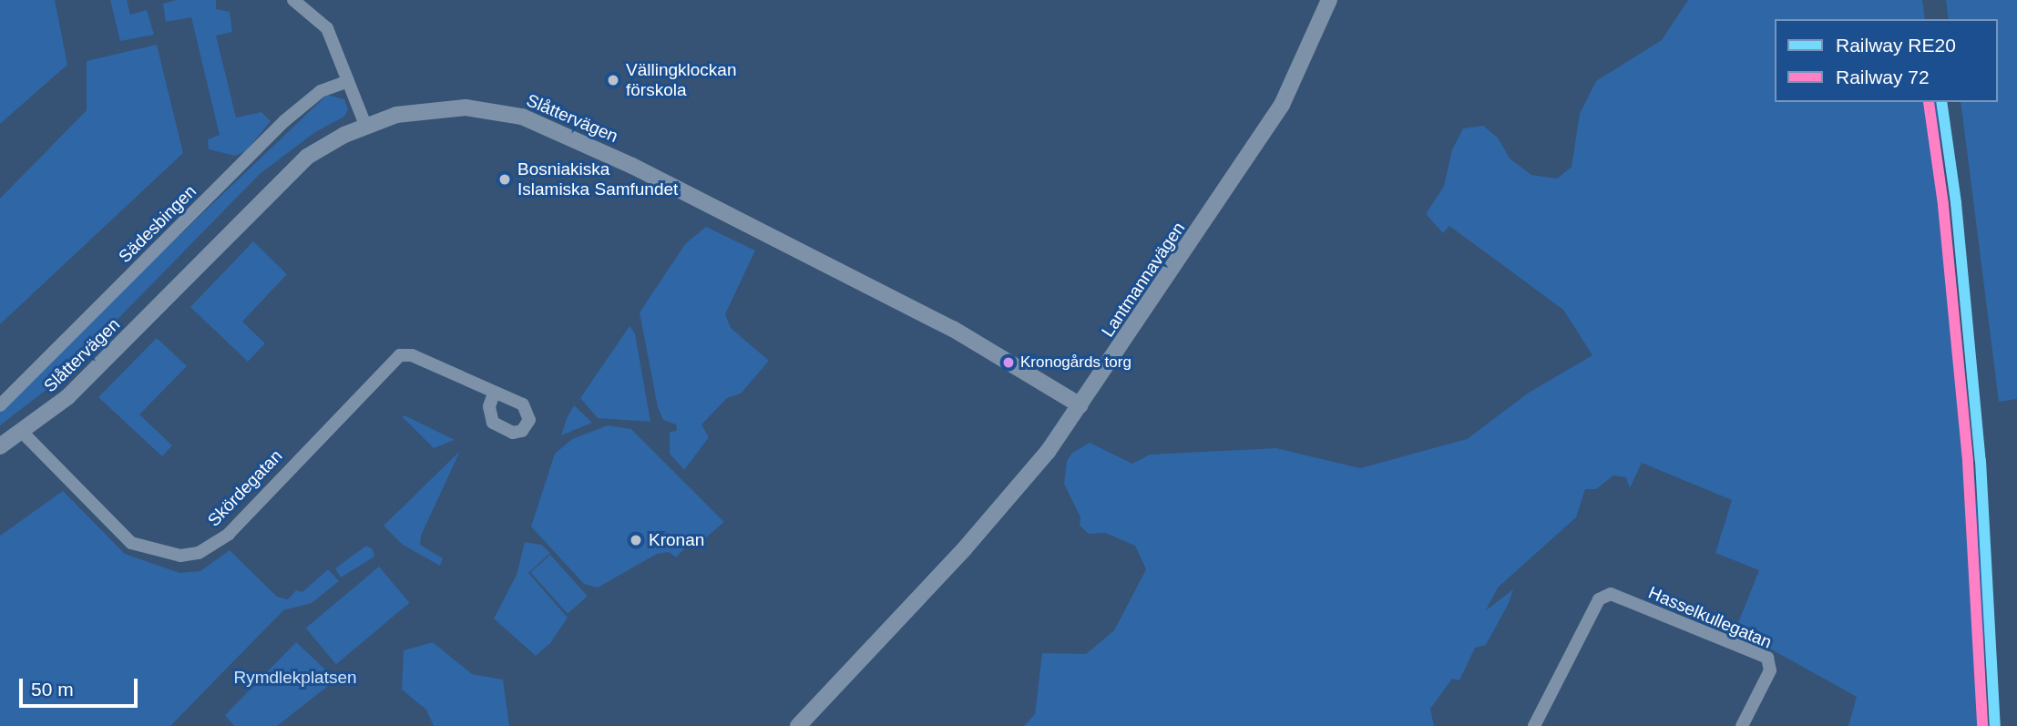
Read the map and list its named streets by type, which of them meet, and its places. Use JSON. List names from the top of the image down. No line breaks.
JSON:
{"streets":{"street":["Slåttervägen","Sädesbingen","Lantmannavägen","Skördegatan","Hasselkullegatan"]},"crossings":[["Slåttervägen","Lantmannavägen"],["Slåttervägen","Skördegatan"]],"parks":["Rymdlekplatsen"],"places":["Vällingklockan förskola","Bosniakiska Islamiska Samfundet","Kronogårds torg","Kronan"],"lines":["rail line RE20","rail line 72"],"legend":["Railway RE20","Railway 72"],"scale_bar":"50 m"}
